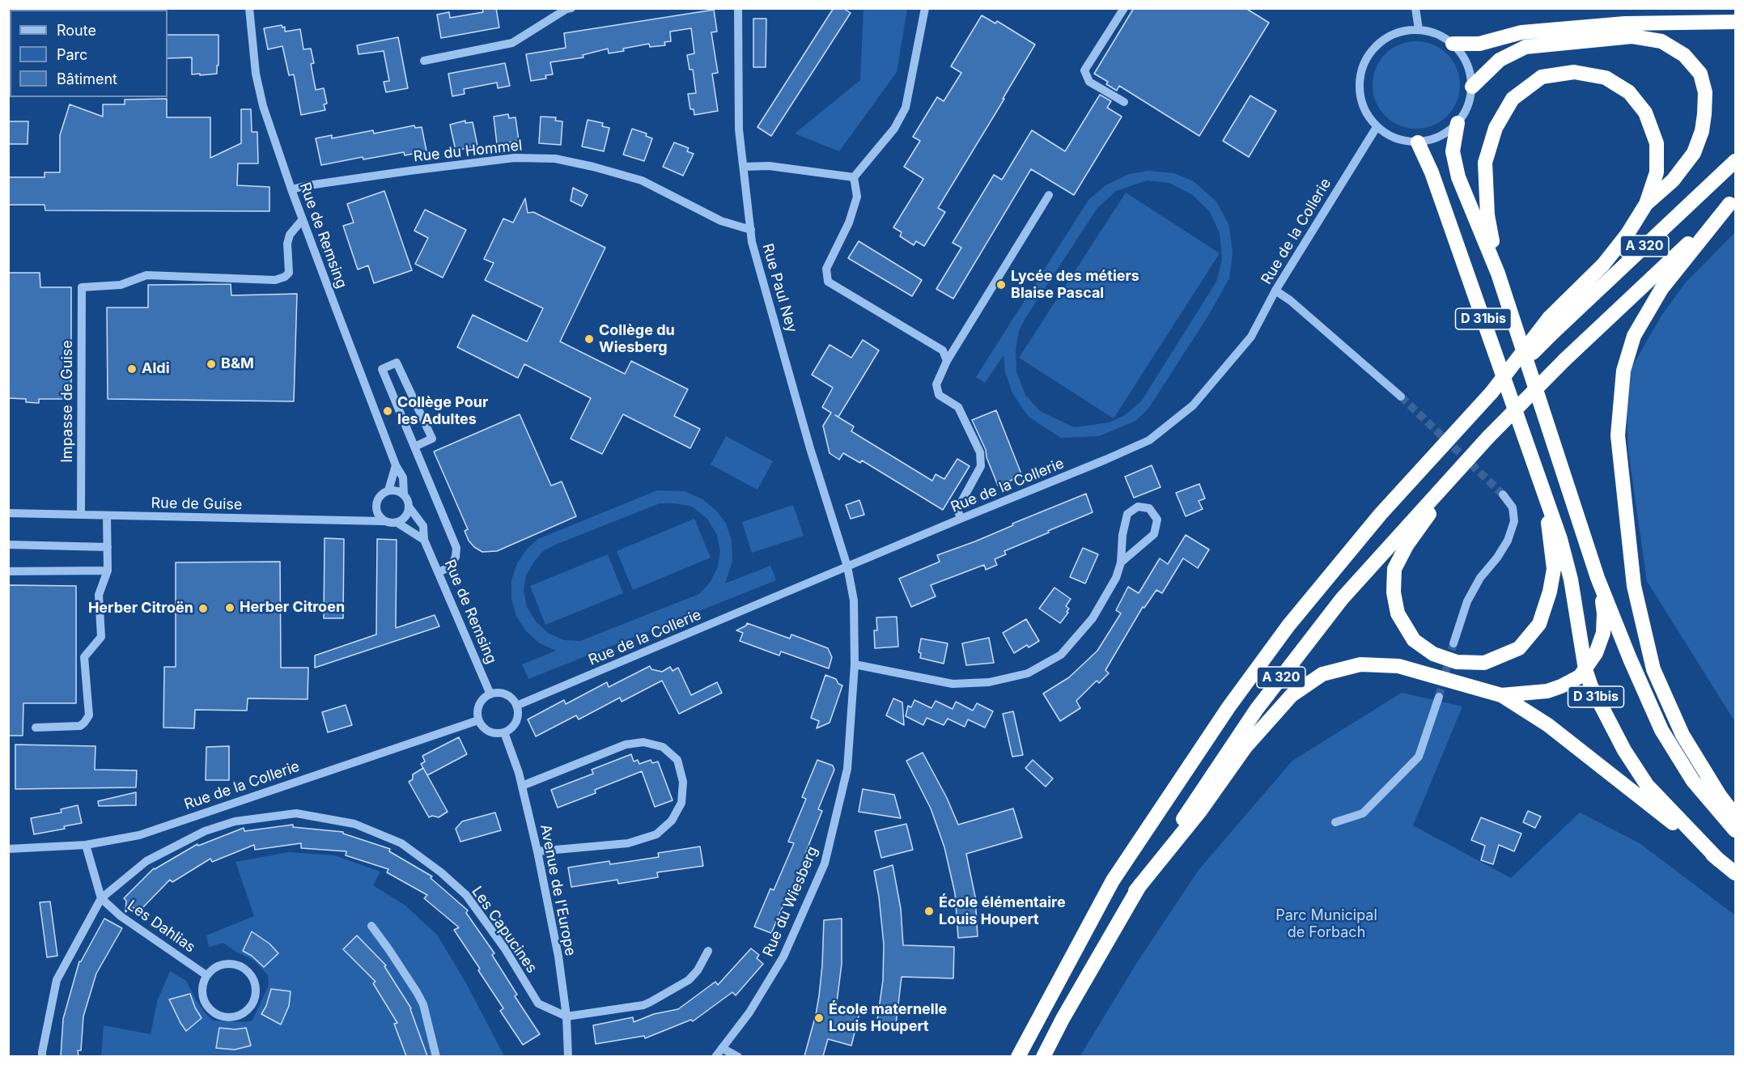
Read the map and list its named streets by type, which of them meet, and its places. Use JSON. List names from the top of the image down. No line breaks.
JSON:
{"streets":{"highway":["A 320","D 31bis"],"street":["Rue du Hommel","Rue de la Collerie","Rue de Remsing","Rue Paul Ney","Impasse de Guise","Rue de Guise","Avenue de l'Europe","Rue du Wiesberg","Les Dahlias","Les Capucines"]},"crossings":[["Rue du Hommel","Rue de Remsing"],["Rue du Hommel","Rue Paul Ney"],["Rue de la Collerie","Rue de Remsing"],["Rue de la Collerie","Rue Paul Ney"],["Rue de la Collerie","D 31bis"],["Rue de la Collerie","Avenue de l'Europe"],["Rue de la Collerie","Rue du Wiesberg"],["Rue de Remsing","Impasse de Guise"],["Rue de Remsing","Rue de Guise"],["Rue de Remsing","Avenue de l'Europe"],["Rue Paul Ney","Rue du Wiesberg"],["Impasse de Guise","Rue de Guise"],["Avenue de l'Europe","Les Capucines"],["Les Dahlias","Les Capucines"]],"parks":["Parc Municipal de Forbach"],"places":["Lycée des métiers Blaise Pascal","Collège du Wiesberg","B&M","Aldi","Collège Pour les Adultes","Herber Citroen","Herber Citroën","École élémentaire Louis Houpert","École maternelle Louis Houpert"],"legend":["Route","Parc","Bâtiment"]}
